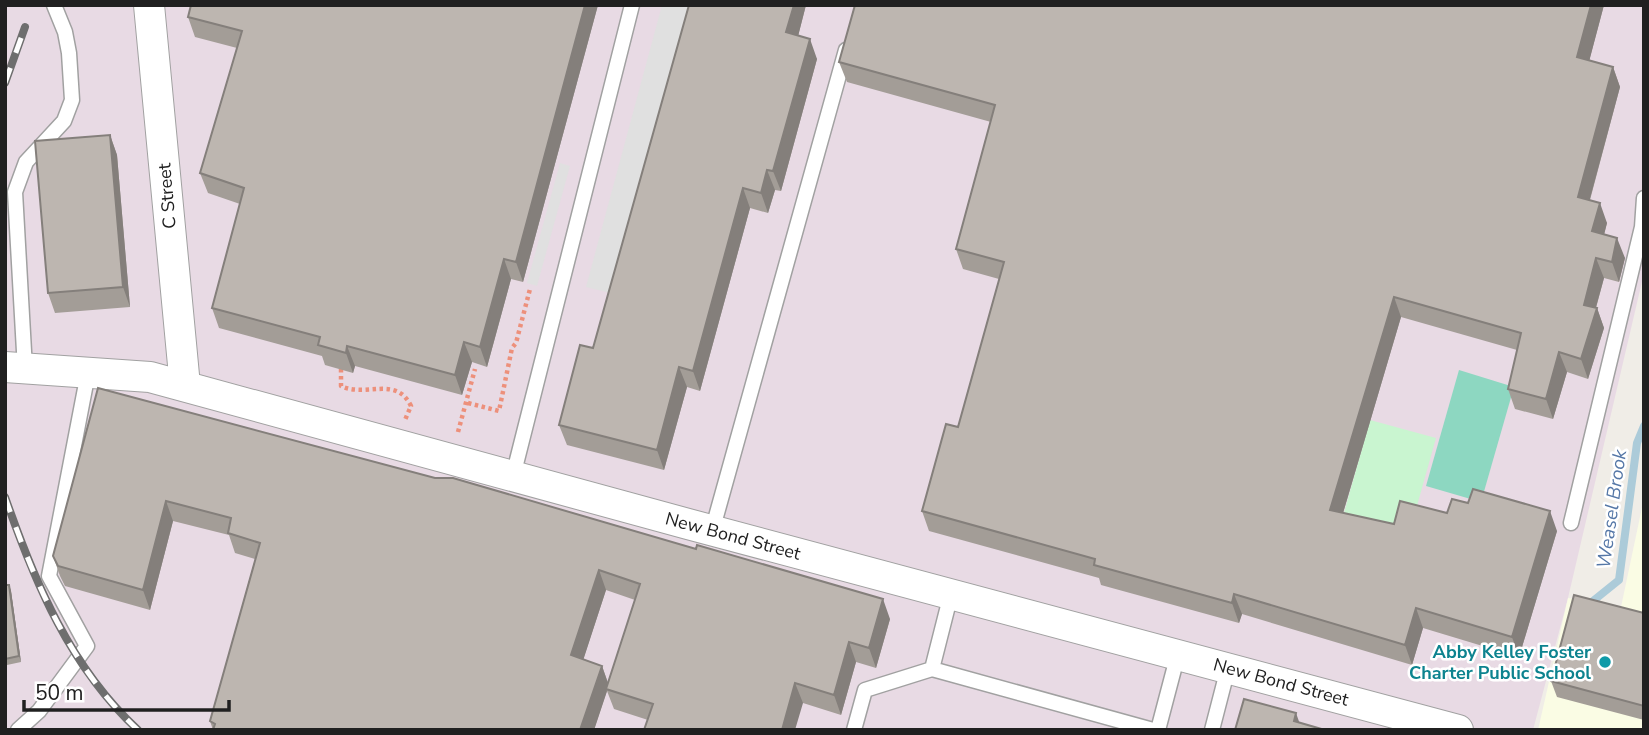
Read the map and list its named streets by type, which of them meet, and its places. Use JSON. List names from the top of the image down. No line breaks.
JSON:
{"streets":{"street":["C Street","New Bond Street"]},"crossings":[["C Street","New Bond Street"]],"water":["Weasel Brook"],"places":["Abby Kelley Foster Charter Public School"],"scale_bar":"50 m"}
